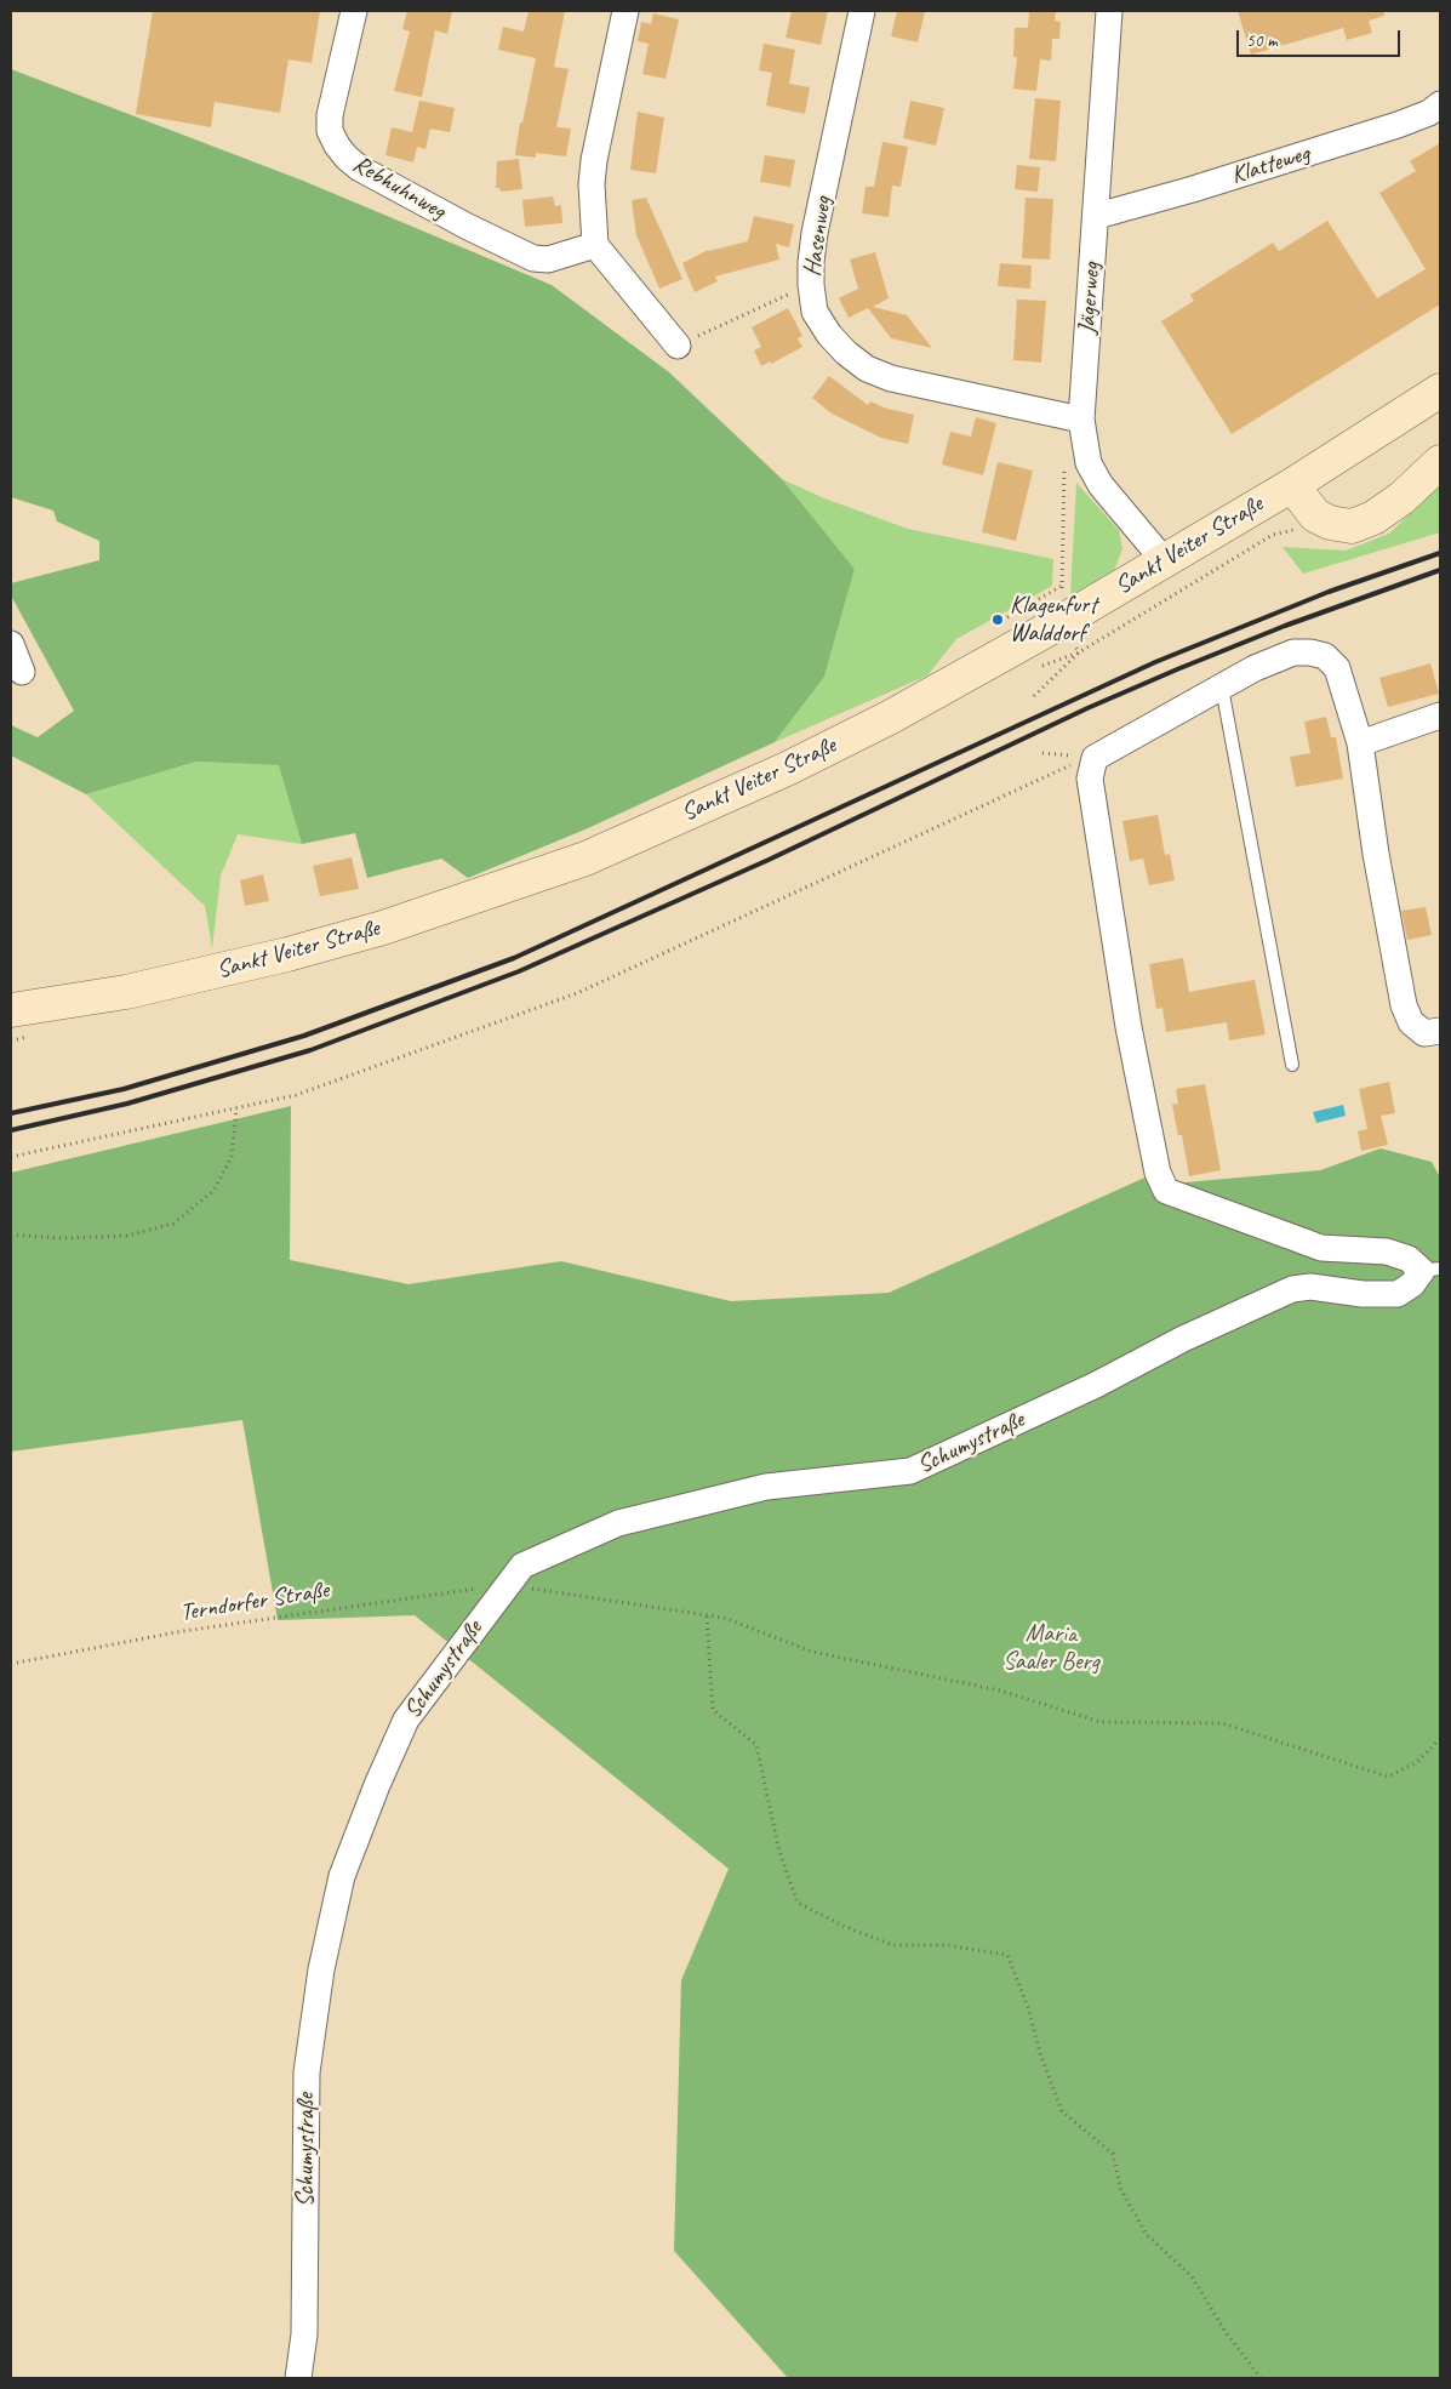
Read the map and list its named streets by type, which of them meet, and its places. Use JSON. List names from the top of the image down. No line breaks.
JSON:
{"streets":{"main road":["Sankt Veiter Straße"],"street":["Klatteweg","Rebhuhnweg","Hasenweg","Jägerweg","Schumystraße"],"path":["Terndorfer Straße"]},"crossings":[["Klatteweg","Jägerweg"],["Hasenweg","Jägerweg"],["Jägerweg","Sankt Veiter Straße"],["Schumystraße","Terndorfer Straße"]],"parks":["Maria Saaler Berg"],"places":["Klagenfurt Walddorf"],"scale_bar":"50 m"}
